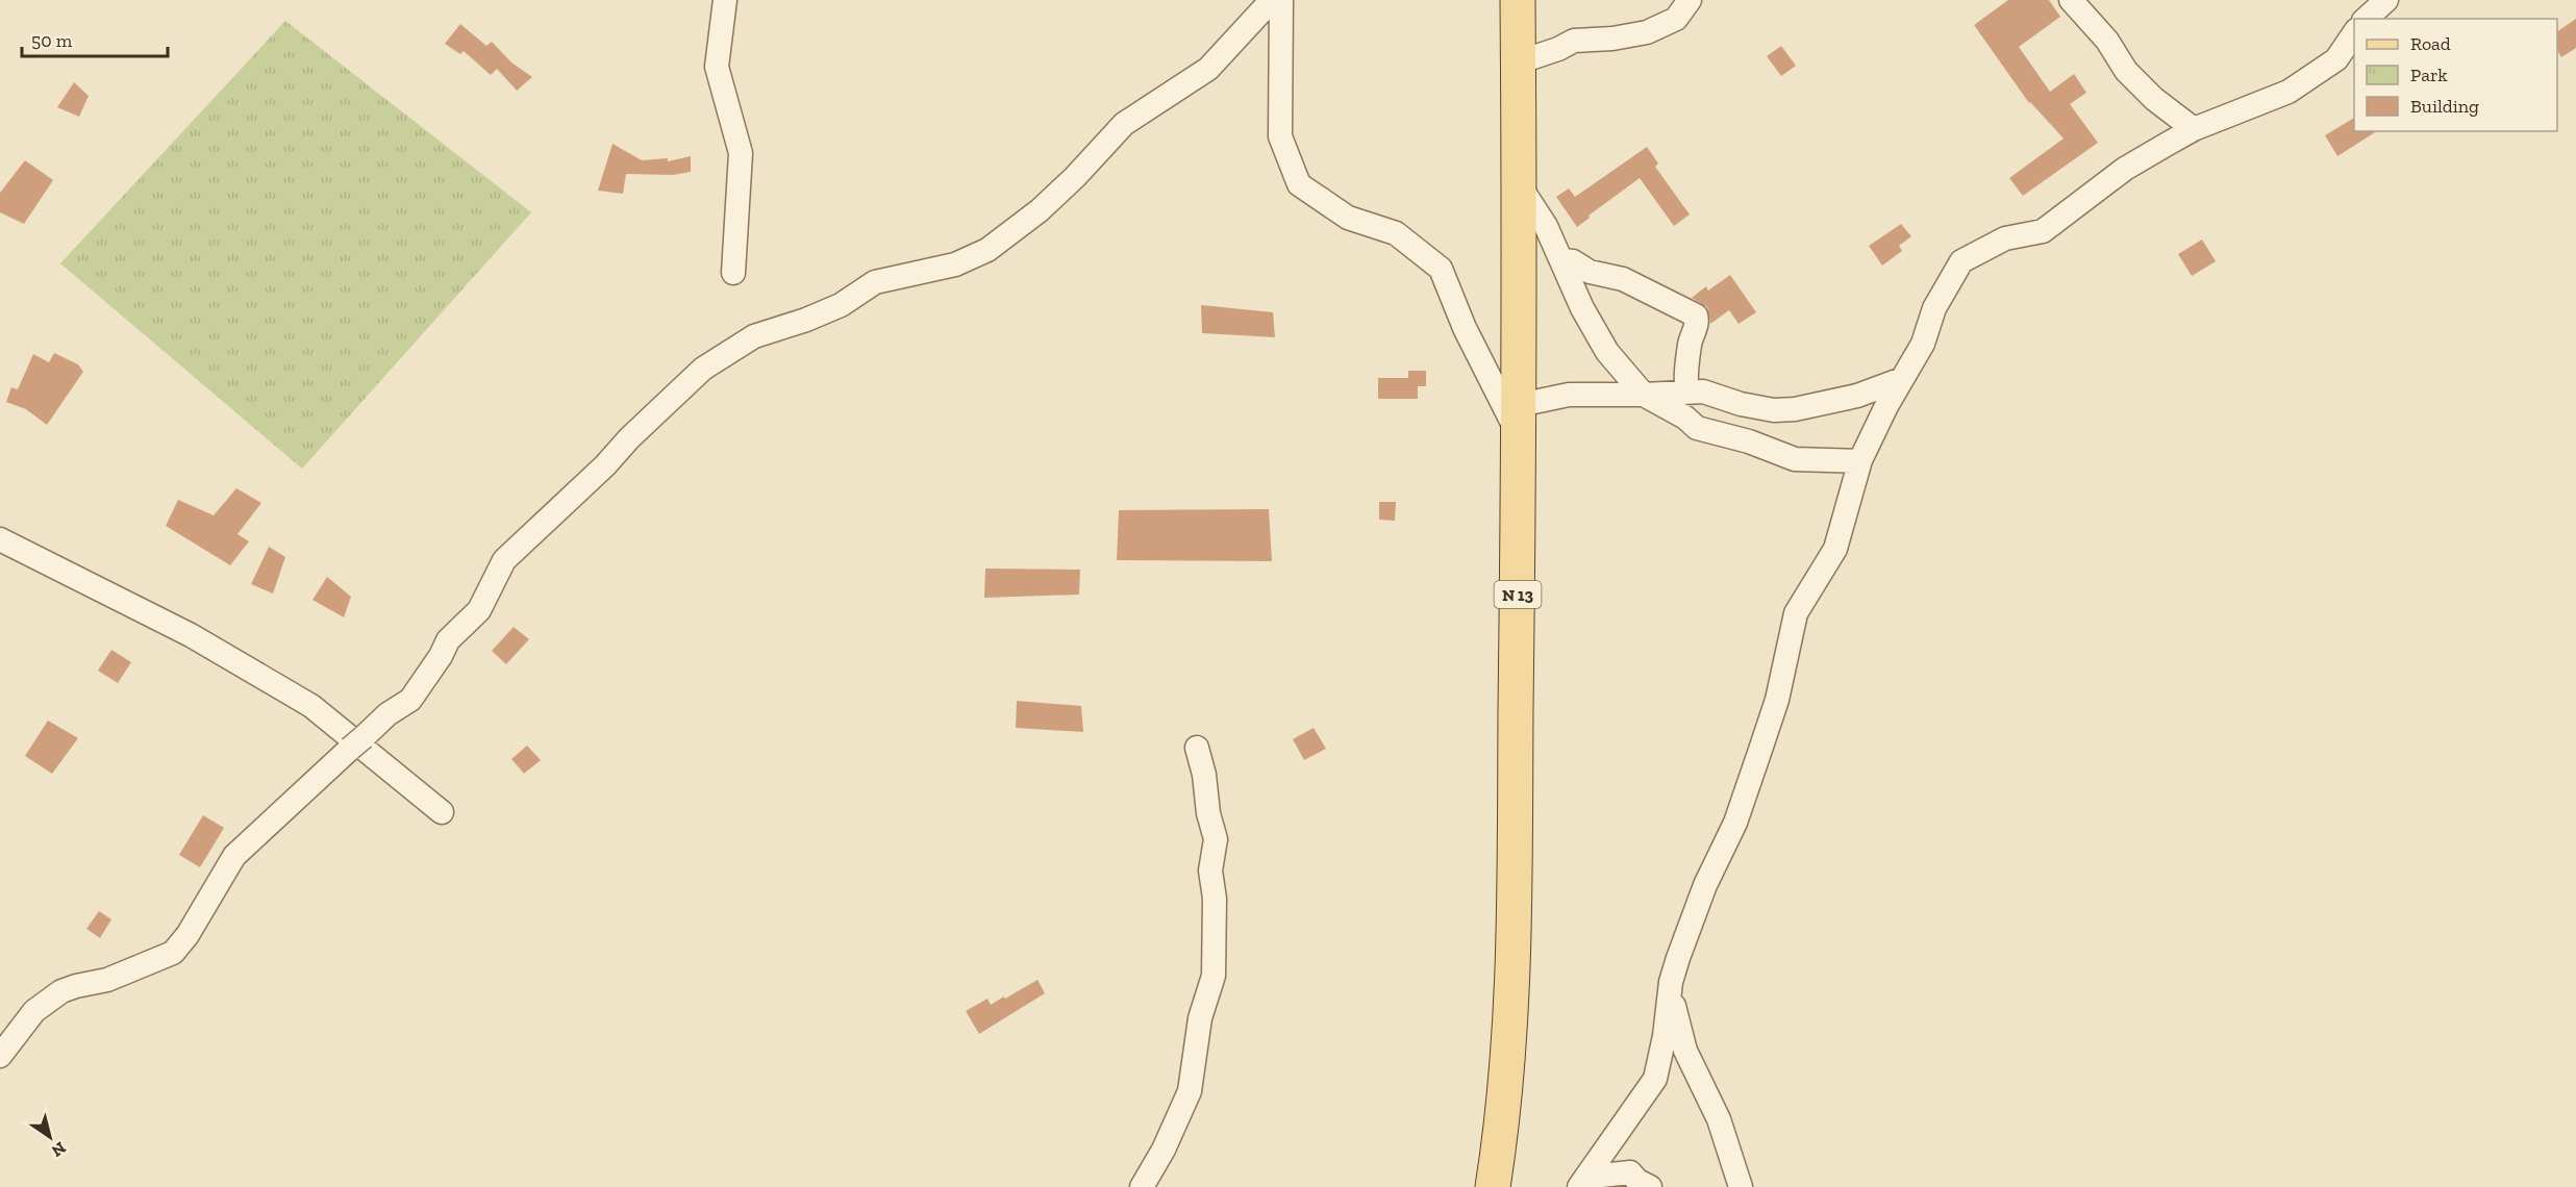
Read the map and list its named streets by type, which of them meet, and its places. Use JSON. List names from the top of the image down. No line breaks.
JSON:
{"streets":{"main road":["N 13"]},"legend":["Road","Park","Building"],"scale_bar":"50 m","north":"bottom right"}
